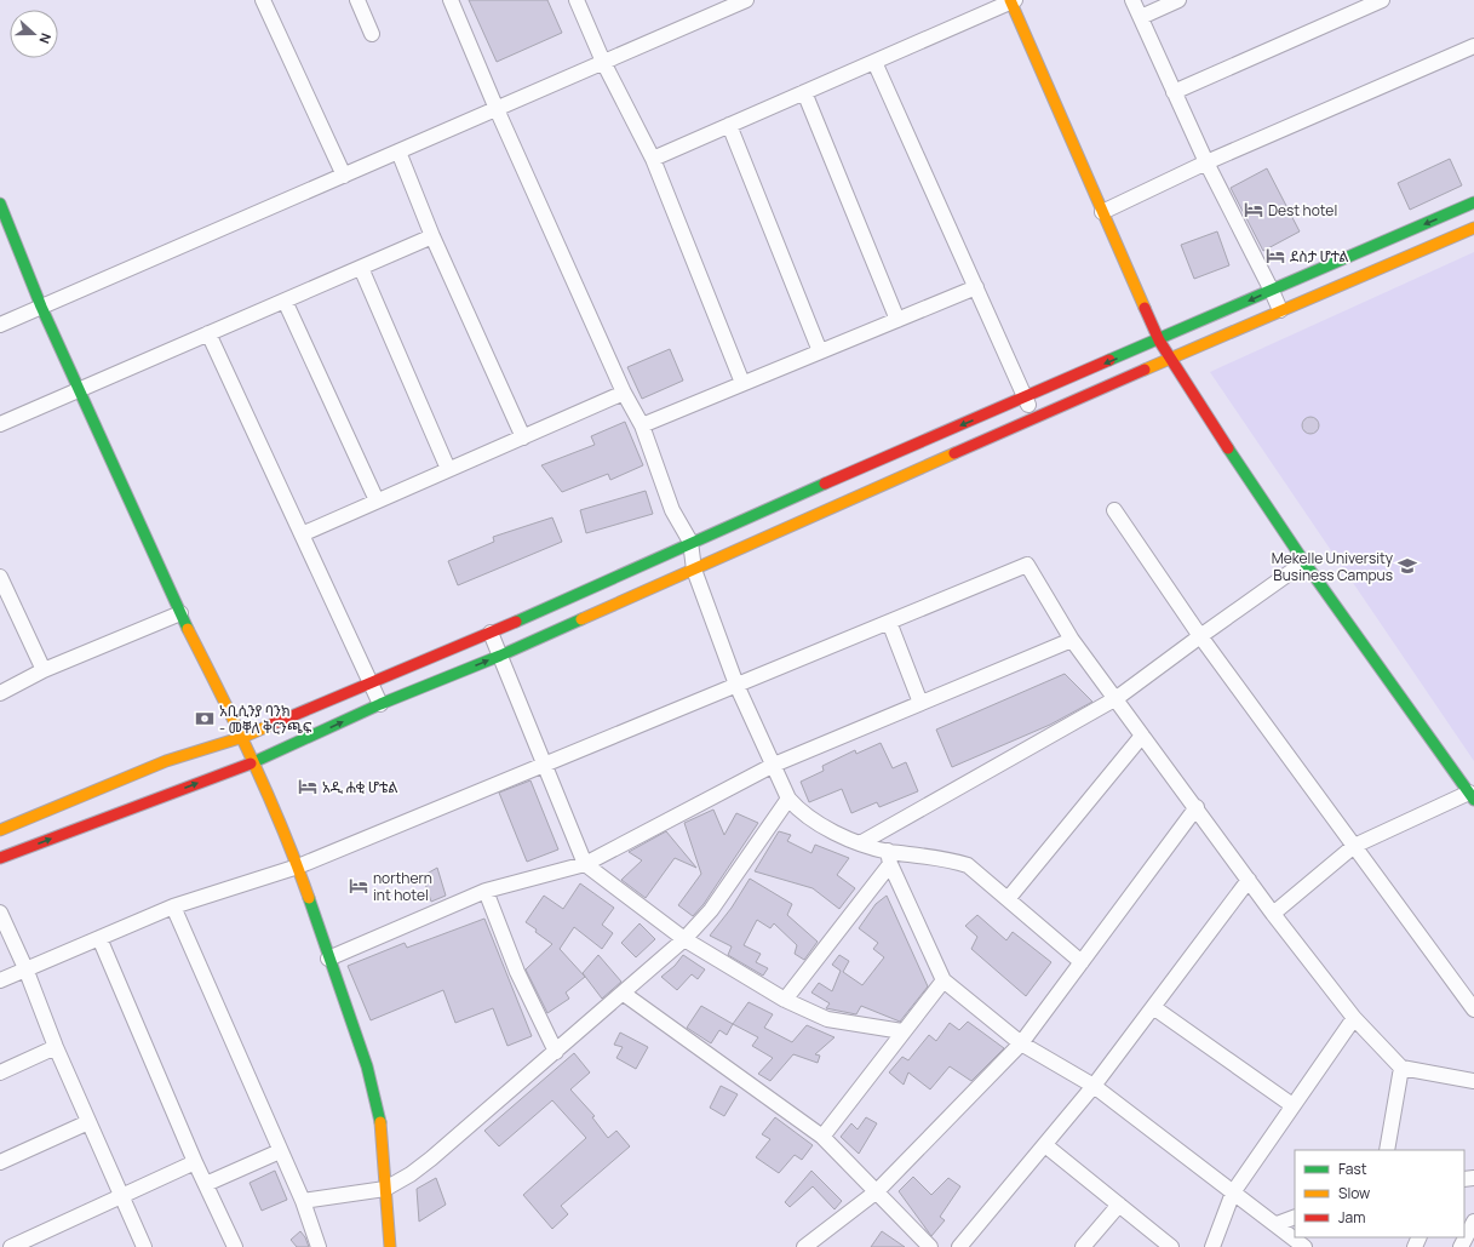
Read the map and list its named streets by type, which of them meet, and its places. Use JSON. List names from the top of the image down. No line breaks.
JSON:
{"places":{"hotel":["Dest hotel","ደስታ ሆተል","አዲ ሐቂ ሆቴል","northern int hotel"],"school or university":["Mekelle University Business Campus"],"bank":["አቢሲንያ ባንክ - መቐለ ቅርንጫፍ"]},"legend":["Fast","Slow","Jam"],"north":"right"}
